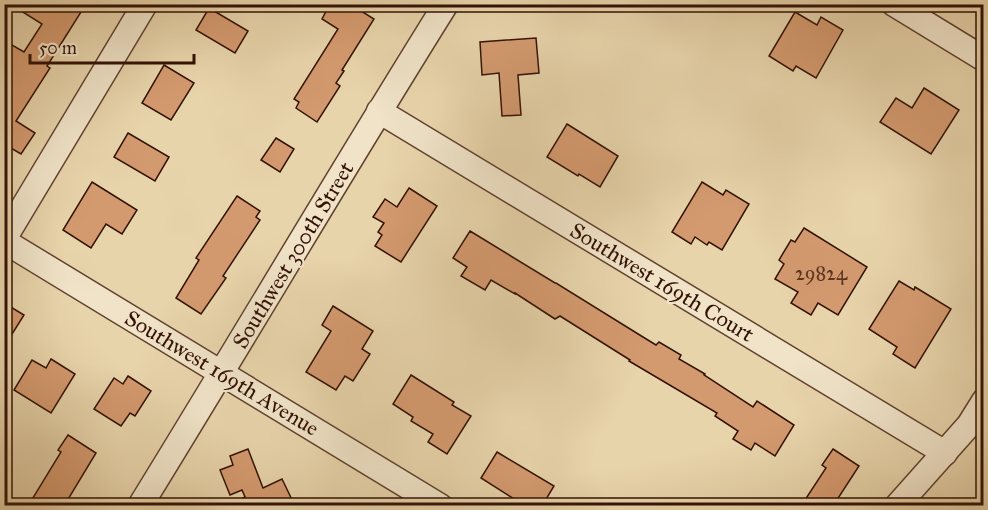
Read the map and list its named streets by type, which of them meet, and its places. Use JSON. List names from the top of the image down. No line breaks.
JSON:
{"streets":{"street":["Southwest 300th Street","Southwest 169th Court","Southwest 169th Avenue"]},"crossings":[["Southwest 300th Street","Southwest 169th Court"],["Southwest 300th Street","Southwest 169th Avenue"]],"house_numbers":["29824"],"scale_bar":"50 m"}
